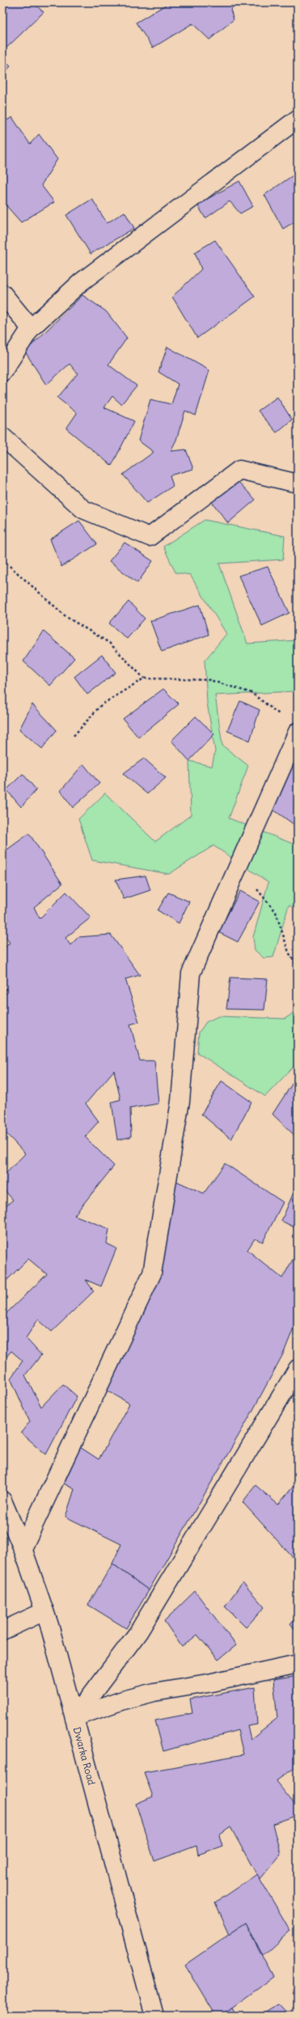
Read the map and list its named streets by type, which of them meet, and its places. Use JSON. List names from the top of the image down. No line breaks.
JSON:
{"streets":{"street":["Dwarka Road"]}}
